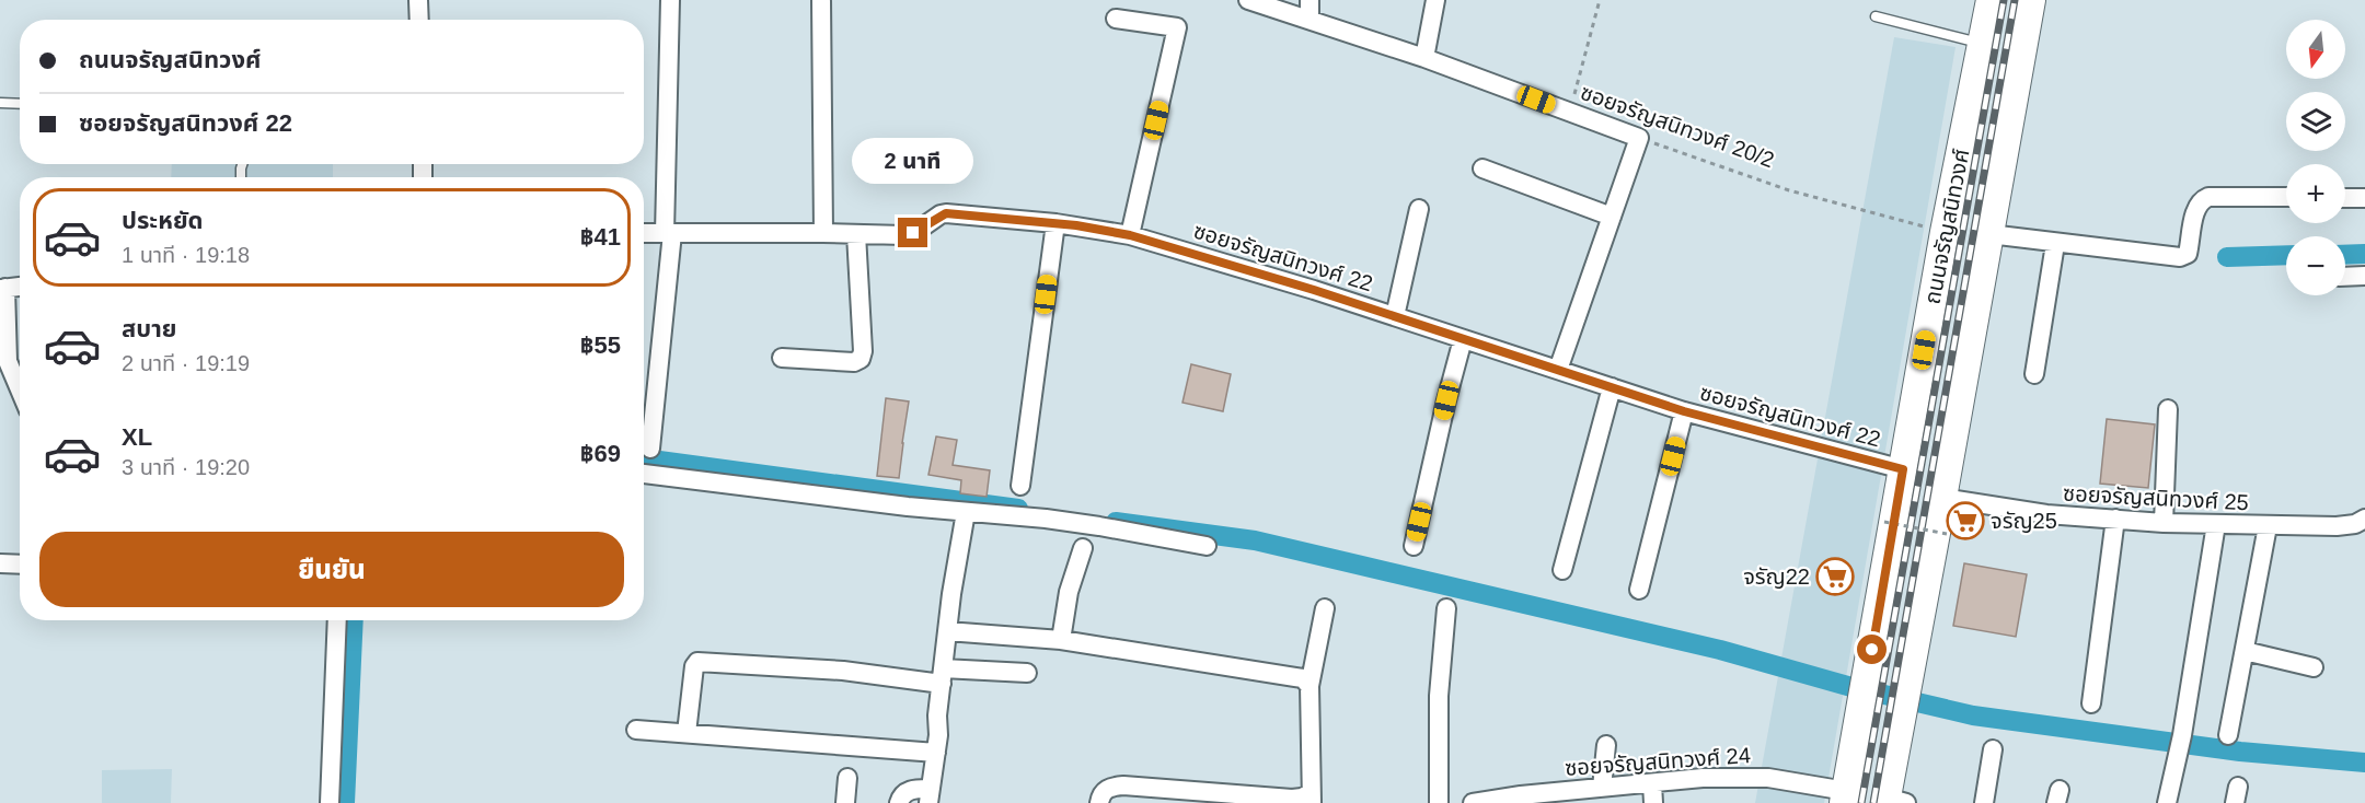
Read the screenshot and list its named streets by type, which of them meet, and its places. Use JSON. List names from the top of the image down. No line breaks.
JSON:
{"streets":{"main road":["ถนนจรัญสนิทวงศ์"],"street":["ซอยจรัญสนิทวงศ์ 20/2","ซอยจรัญสนิทวงศ์ 22","ซอยจรัญสนิทวงศ์ 25","ซอยจรัญสนิทวงศ์ 24"]},"crossings":[["ซอยจรัญสนิทวงศ์ 20/2","ถนนจรัญสนิทวงศ์"],["ถนนจรัญสนิทวงศ์","ซอยจรัญสนิทวงศ์ 22"],["ถนนจรัญสนิทวงศ์","ซอยจรัญสนิทวงศ์ 25"],["ถนนจรัญสนิทวงศ์","ซอยจรัญสนิทวงศ์ 24"]],"places":{"supermarket":["จรัญ25","จรัญ22"]},"north":"bottom","page":{"map_buttons":["+","−"],"banner":["ถนนจรัญสนิทวงศ์","ซอยจรัญสนิทวงศ์ 22"],"bubble":"2 นาที","list":[{"name":"ประหยัด","note":"1 นาที · 19:18","value":"฿41"},{"name":"สบาย","note":"2 นาที · 19:19","value":"฿55"},{"name":"XL","note":"3 นาที · 19:20","value":"฿69"}],"buttons":"ยืนยัน"}}
